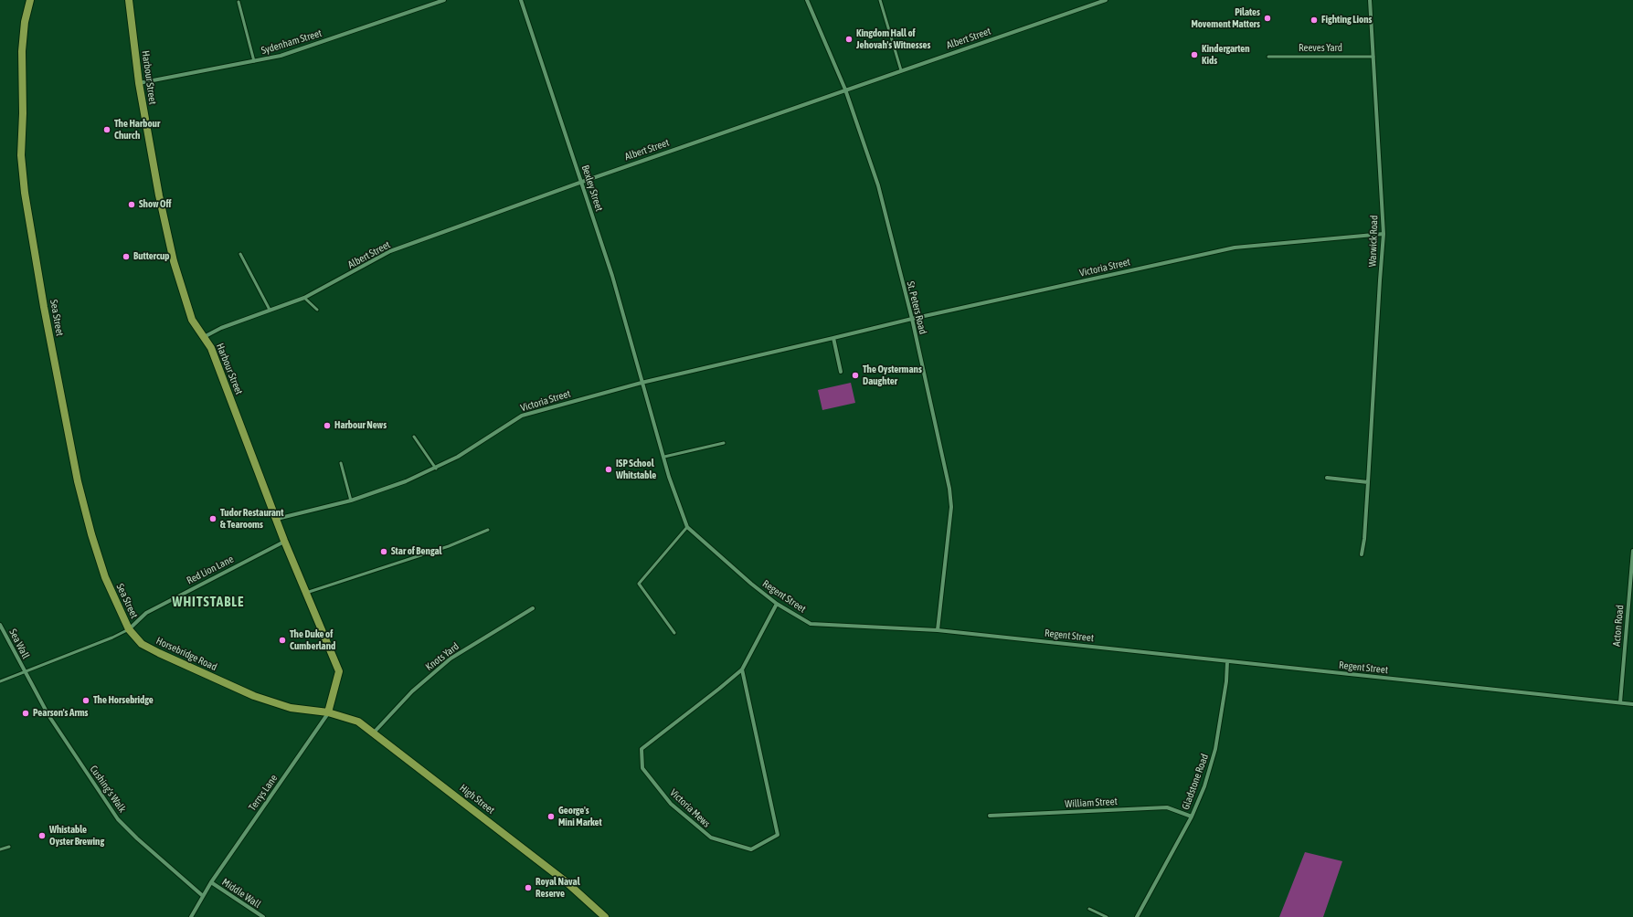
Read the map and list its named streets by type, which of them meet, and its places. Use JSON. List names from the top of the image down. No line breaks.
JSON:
{"streets":{"main road":["Harbour Street","Sea Street","Horsebridge Road","High Street"],"street":["Albert Street","Sydenham Street","Bexley Street","Warwick Road","Victoria Street","St. Peters Road","Red Lion Lane","Regent Street","Acton Road","Sea Wall","Knots Yard","Gladstone Road","Cushing's Walk","Terrys Lane","William Street","Victoria Mews","Middle Wall"],"lane":["Reeves Yard"]},"crossings":[["Albert Street","Harbour Street"],["Albert Street","Bexley Street"],["Albert Street","St. Peters Road"],["Sydenham Street","Harbour Street"],["Reeves Yard","Warwick Road"],["Harbour Street","Victoria Street"],["Harbour Street","Red Lion Lane"],["Harbour Street","Horsebridge Road"],["Harbour Street","Terrys Lane"],["Harbour Street","High Street"],["Bexley Street","Victoria Street"],["Bexley Street","Regent Street"],["Warwick Road","Victoria Street"],["Victoria Street","St. Peters Road"],["Victoria Street","Regent Street"],["St. Peters Road","Regent Street"],["Sea Street","Red Lion Lane"],["Sea Street","Horsebridge Road"],["Red Lion Lane","Horsebridge Road"],["Regent Street","Acton Road"],["Regent Street","Gladstone Road"],["Regent Street","Victoria Mews"],["Sea Wall","Cushing's Walk"],["Horsebridge Road","Terrys Lane"],["Horsebridge Road","High Street"],["Knots Yard","High Street"],["Gladstone Road","William Street"],["Cushing's Walk","Terrys Lane"],["Terrys Lane","High Street"],["Terrys Lane","Middle Wall"]],"districts":["WHITSTABLE"],"places":["Pilates Movement Matters","Fighting Lions","Kingdom Hall of Jehovah's Witnesses","Kindergarten Kids","The Harbour Church","Show Off","Buttercup","The Oystermans Daughter","Harbour News","ISP School Whitstable","Tudor Restaurant & Tearooms","Star of Bengal","The Duke of Cumberland","The Horsebridge","Pearson's Arms","George's Mini Market","Whistable Oyster Brewing","Royal Naval Reserve"]}
